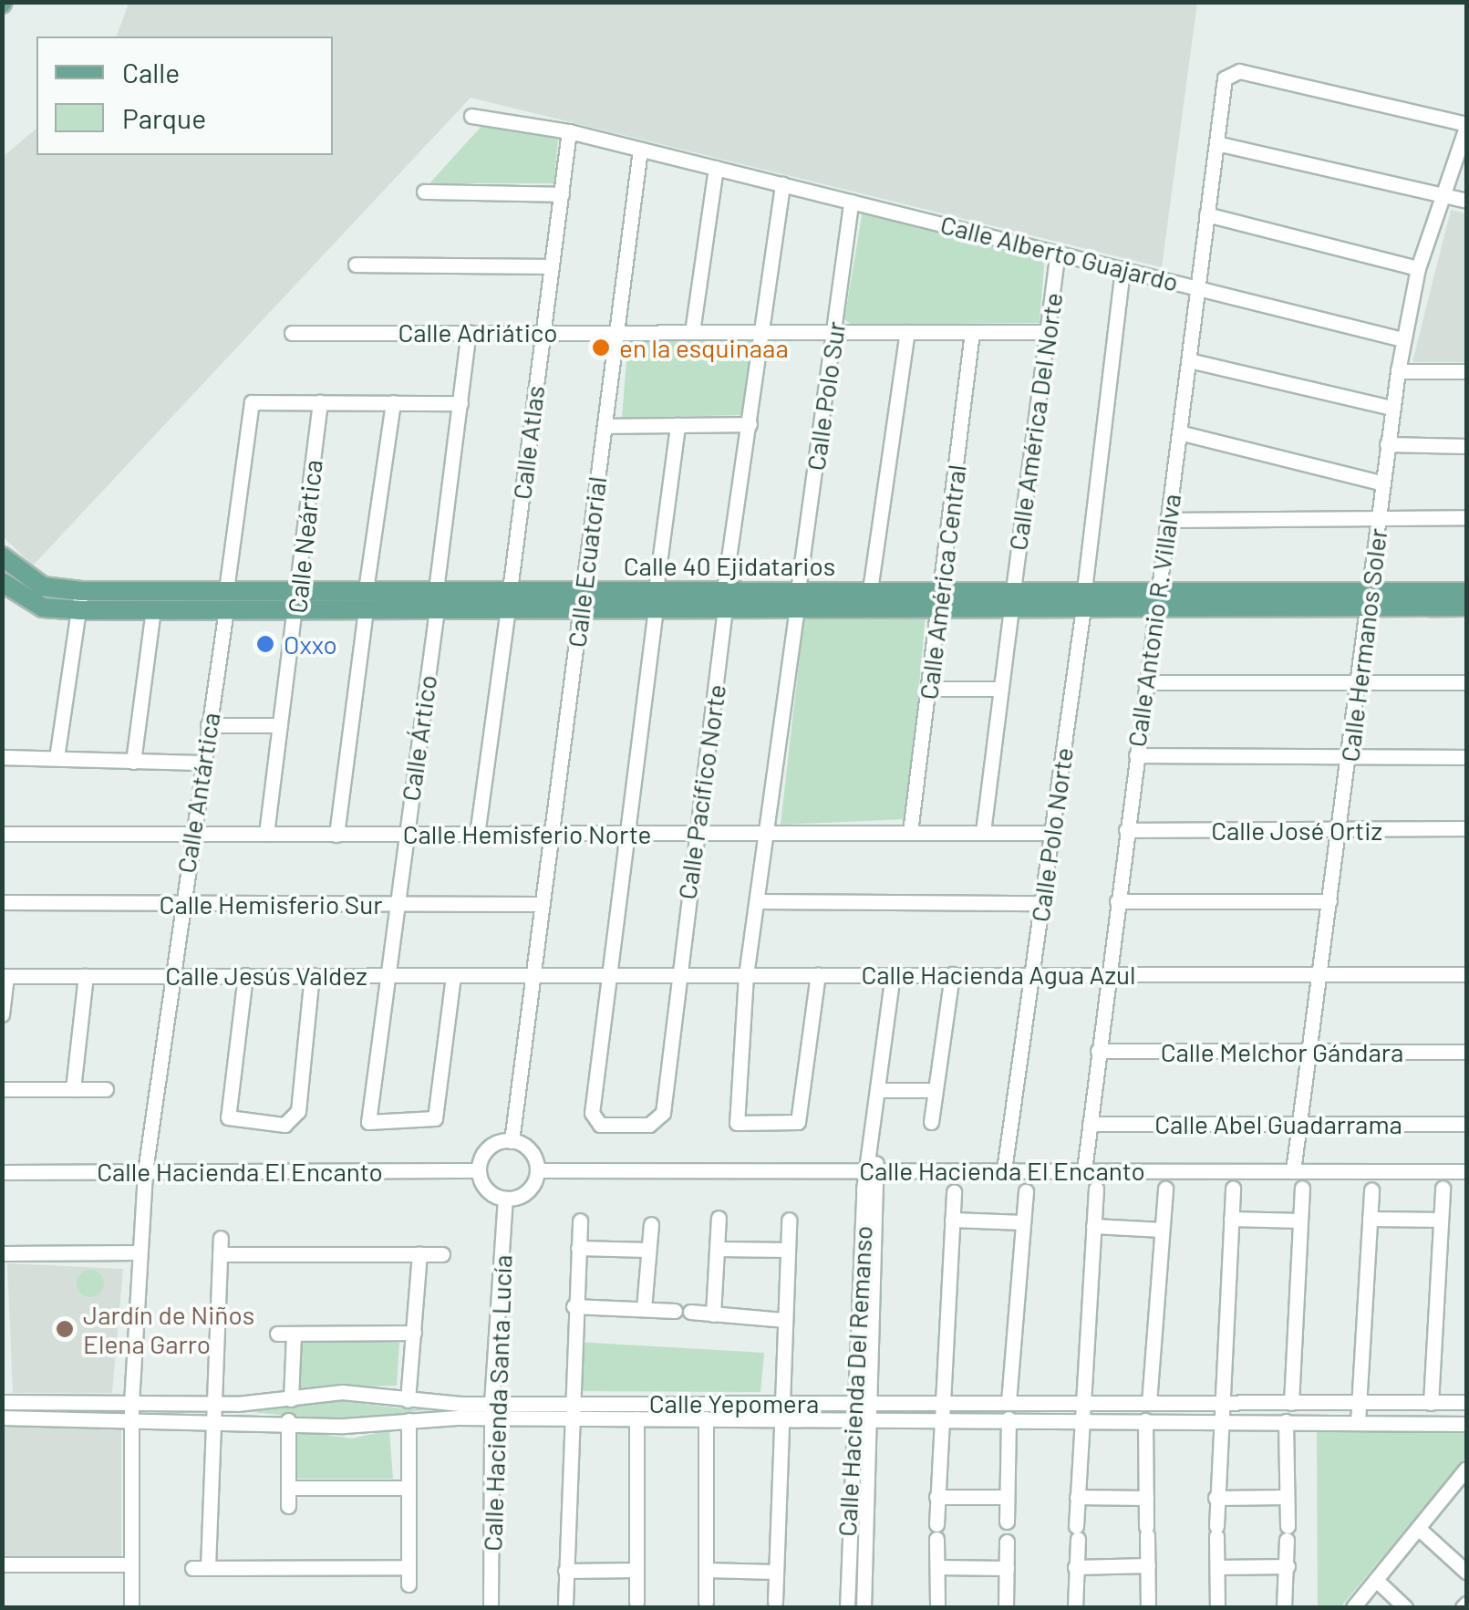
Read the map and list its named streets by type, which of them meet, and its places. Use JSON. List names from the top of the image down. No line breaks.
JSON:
{"streets":{"main road":["Calle 40 Ejidatarios"],"street":["Calle Alberto Guajardo","Calle Adriático","Calle Polo Sur","Calle América Del Norte","Calle Atlas","Calle Neártica","Calle Ecuatorial","Calle América Central","Calle Antonio R. Villalva","Calle Hermanos Soler","Calle Ártico","Calle Pacífico Norte","Calle Antártica","Calle José Ortiz","Calle Hemisferio Norte","Calle Polo Norte","Calle Hemisferio Sur","Calle Hacienda Agua Azul","Calle Jesús Valdez","Calle Melchor Gándara","Calle Abel Guadarrama","Calle Hacienda El Encanto","Calle Hacienda Del Remanso","Calle Hacienda Santa Lucía","Calle Yepomera"]},"crossings":[["Calle Alberto Guajardo","Calle Polo Sur"],["Calle Alberto Guajardo","Calle América Del Norte"],["Calle Alberto Guajardo","Calle Atlas"],["Calle Alberto Guajardo","Calle Ecuatorial"],["Calle Alberto Guajardo","Calle Antonio R. Villalva"],["Calle Alberto Guajardo","Calle Hermanos Soler"],["Calle Alberto Guajardo","Calle Pacífico Norte"],["Calle Alberto Guajardo","Calle Polo Norte"],["Calle Adriático","Calle Polo Sur"],["Calle Adriático","Calle América Del Norte"],["Calle Adriático","Calle Atlas"],["Calle Adriático","Calle Ecuatorial"],["Calle Adriático","Calle América Central"],["Calle Adriático","Calle Ártico"],["Calle Adriático","Calle Pacífico Norte"],["Calle Polo Sur","Calle 40 Ejidatarios"],["Calle Polo Sur","Calle Hemisferio Norte"],["Calle Polo Sur","Calle Hacienda Agua Azul"],["Calle América Del Norte","Calle 40 Ejidatarios"],["Calle América Del Norte","Calle Hemisferio Norte"],["Calle Atlas","Calle 40 Ejidatarios"],["Calle Atlas","Calle Hemisferio Norte"],["Calle Neártica","Calle 40 Ejidatarios"],["Calle Neártica","Calle Antártica"],["Calle Neártica","Calle Hemisferio Norte"],["Calle Ecuatorial","Calle 40 Ejidatarios"],["Calle Ecuatorial","Calle Hemisferio Norte"],["Calle Ecuatorial","Calle Hemisferio Sur"],["Calle Ecuatorial","Calle Hacienda Agua Azul"],["Calle Ecuatorial","Calle Jesús Valdez"],["Calle 40 Ejidatarios","Calle América Central"],["Calle 40 Ejidatarios","Calle Antonio R. Villalva"],["Calle 40 Ejidatarios","Calle Hermanos Soler"],["Calle 40 Ejidatarios","Calle Ártico"],["Calle 40 Ejidatarios","Calle Pacífico Norte"],["Calle 40 Ejidatarios","Calle Antártica"],["Calle 40 Ejidatarios","Calle Polo Norte"],["Calle América Central","Calle Hemisferio Norte"],["Calle Antonio R. Villalva","Calle Hermanos Soler"],["Calle Antonio R. Villalva","Calle José Ortiz"],["Calle Antonio R. Villalva","Calle Hacienda Agua Azul"],["Calle Antonio R. Villalva","Calle Melchor Gándara"],["Calle Antonio R. Villalva","Calle Abel Guadarrama"],["Calle Antonio R. Villalva","Calle Hacienda El Encanto"],["Calle Hermanos Soler","Calle José Ortiz"],["Calle Hermanos Soler","Calle Hacienda Agua Azul"],["Calle Hermanos Soler","Calle Melchor Gándara"],["Calle Hermanos Soler","Calle Abel Guadarrama"],["Calle Hermanos Soler","Calle Hacienda El Encanto"],["Calle Ártico","Calle Hemisferio Norte"],["Calle Ártico","Calle Hemisferio Sur"],["Calle Ártico","Calle Jesús Valdez"],["Calle Pacífico Norte","Calle Hemisferio Norte"],["Calle Pacífico Norte","Calle Hacienda Agua Azul"],["Calle Antártica","Calle Hemisferio Norte"],["Calle Antártica","Calle Hemisferio Sur"],["Calle Antártica","Calle Jesús Valdez"],["Calle Antártica","Calle Hacienda El Encanto"],["Calle Antártica","Calle Yepomera"],["Calle Hemisferio Norte","Calle Polo Norte"],["Calle Polo Norte","Calle Hacienda Agua Azul"],["Calle Polo Norte","Calle Hacienda El Encanto"],["Calle Hacienda Agua Azul","Calle Jesús Valdez"],["Calle Hacienda Agua Azul","Calle Hacienda Del Remanso"],["Calle Hacienda El Encanto","Calle Hacienda Del Remanso"],["Calle Hacienda El Encanto","Calle Hacienda Santa Lucía"],["Calle Hacienda Del Remanso","Calle Yepomera"],["Calle Hacienda Santa Lucía","Calle Yepomera"]],"places":["en la esquinaaa","Oxxo","Jardín de Niños Elena Garro"],"legend":["Calle","Parque"]}
